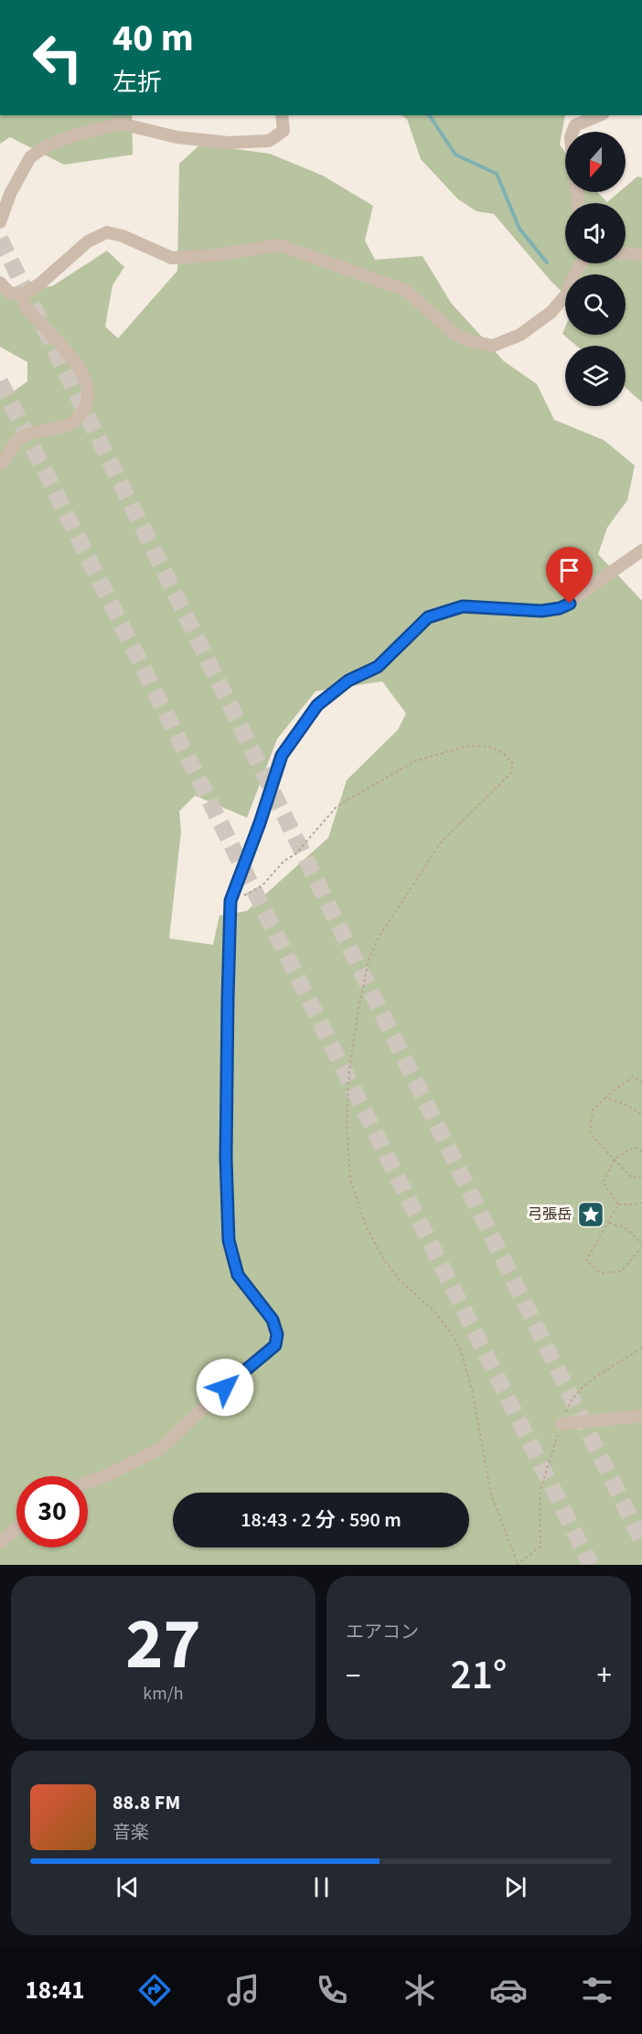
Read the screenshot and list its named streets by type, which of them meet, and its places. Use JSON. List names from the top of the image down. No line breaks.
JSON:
{"places":{"place":["弓張岳"]},"north":"bottom","page":{"turn":["40 m","左折"],"limit":"30","trip":"18:43 · 2 分 · 590 m","tile":[["27","km/h"],"エアコン"],"heat":["−","21°","+"],"song":["88.8 FM","音楽"],"tabs":"18:41"}}
